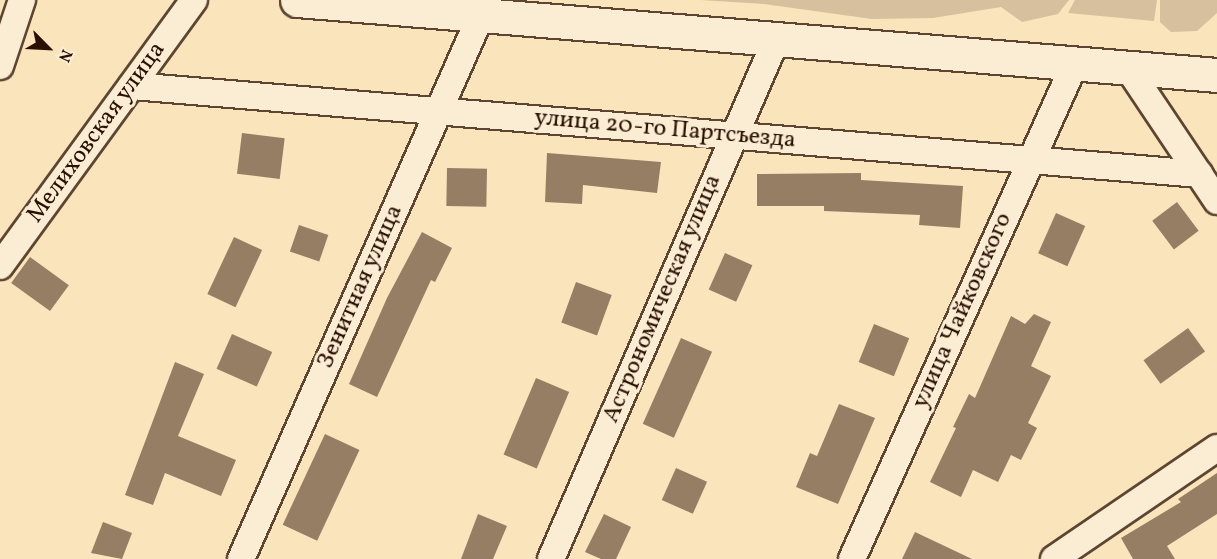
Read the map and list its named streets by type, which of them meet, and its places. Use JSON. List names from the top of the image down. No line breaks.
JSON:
{"streets":{"street":["улица 20-го Партсъезда","Мелиховская улица","Зенитная улица","Астрономическая улица","улица Чайковского"]},"crossings":[["улица 20-го Партсъезда","Мелиховская улица"],["улица 20-го Партсъезда","Зенитная улица"],["улица 20-го Партсъезда","Астрономическая улица"],["улица 20-го Партсъезда","улица Чайковского"]],"north":"bottom right"}
